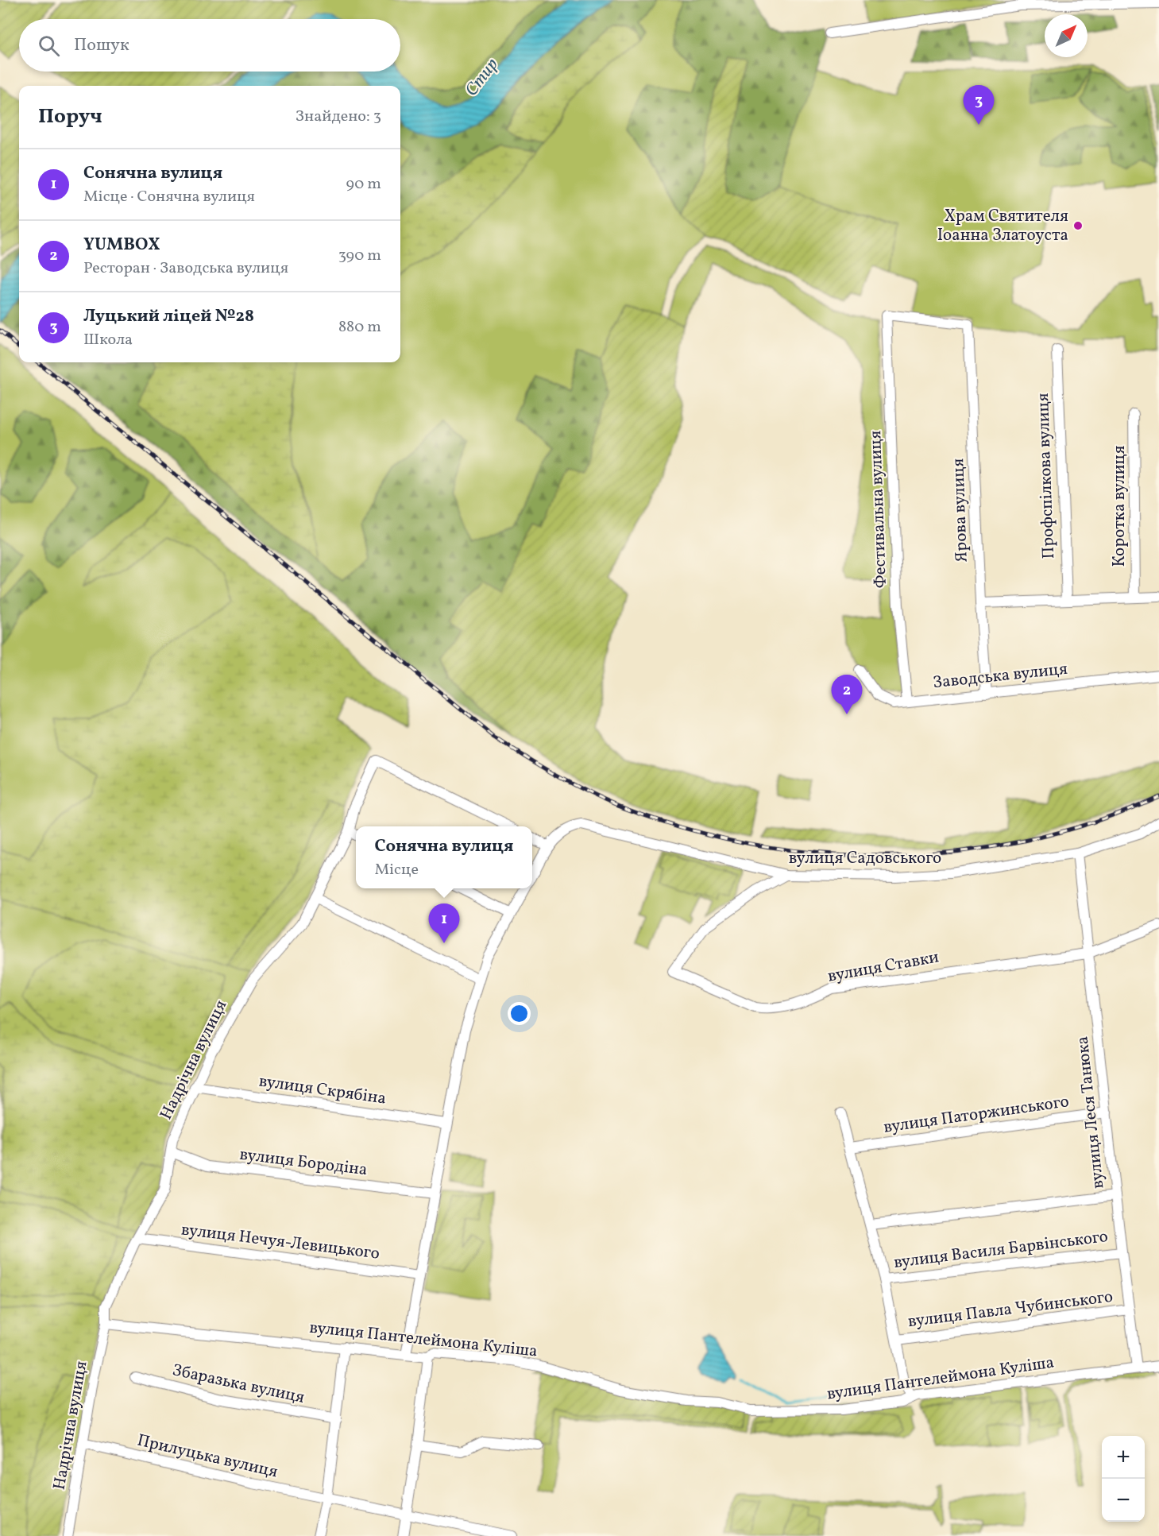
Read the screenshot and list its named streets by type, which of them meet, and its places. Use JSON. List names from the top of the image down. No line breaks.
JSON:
{"streets":{"street":["Профспілкова вулиця","Коротка вулиця","Фестивальна вулиця","Ярова вулиця","Заводська вулиця","вулиця Садовського","вулиця Ставки","Надрічна вулиця","вулиця Скрябіна","вулиця Леся Танюка","вулиця Паторжинського","вулиця Бородіна","вулиця Нечуя-Левицького","вулиця Василя Барвінського","вулиця Павла Чубинського","вулиця Пантелеймона Куліша","Збаразька вулиця","Прилуцька вулиця"]},"crossings":[["Фестивальна вулиця","Ярова вулиця"],["Фестивальна вулиця","Заводська вулиця"],["Ярова вулиця","Заводська вулиця"],["вулиця Садовського","вулиця Ставки"],["вулиця Садовського","вулиця Леся Танюка"],["вулиця Ставки","вулиця Леся Танюка"],["Надрічна вулиця","вулиця Скрябіна"],["Надрічна вулиця","вулиця Бородіна"],["Надрічна вулиця","вулиця Нечуя-Левицького"],["Надрічна вулиця","вулиця Пантелеймона Куліша"],["Надрічна вулиця","Прилуцька вулиця"],["вулиця Леся Танюка","вулиця Паторжинського"],["вулиця Леся Танюка","вулиця Василя Барвінського"],["вулиця Леся Танюка","вулиця Павла Чубинського"],["вулиця Леся Танюка","вулиця Пантелеймона Куліша"]],"water":["Стир"],"places":["Храм Святителя Іоанна Златоуста"],"north":"top right","page":{"search":"Пошук","pins":["3","2","1"],"heading":["Поруч","Знайдено: 3"],"list":[{"mark":"1","name":"Сонячна вулиця","note":"Місце · Сонячна вулиця","value":"90 m"},{"mark":"2","name":"YUMBOX","note":"Ресторан · Заводська вулиця","value":"390 m"},{"mark":"3","name":"Луцький ліцей №28","note":"Школа","value":"880 m"}],"popup":["Сонячна вулиця","Місце"],"map_buttons":["+","−"]}}
